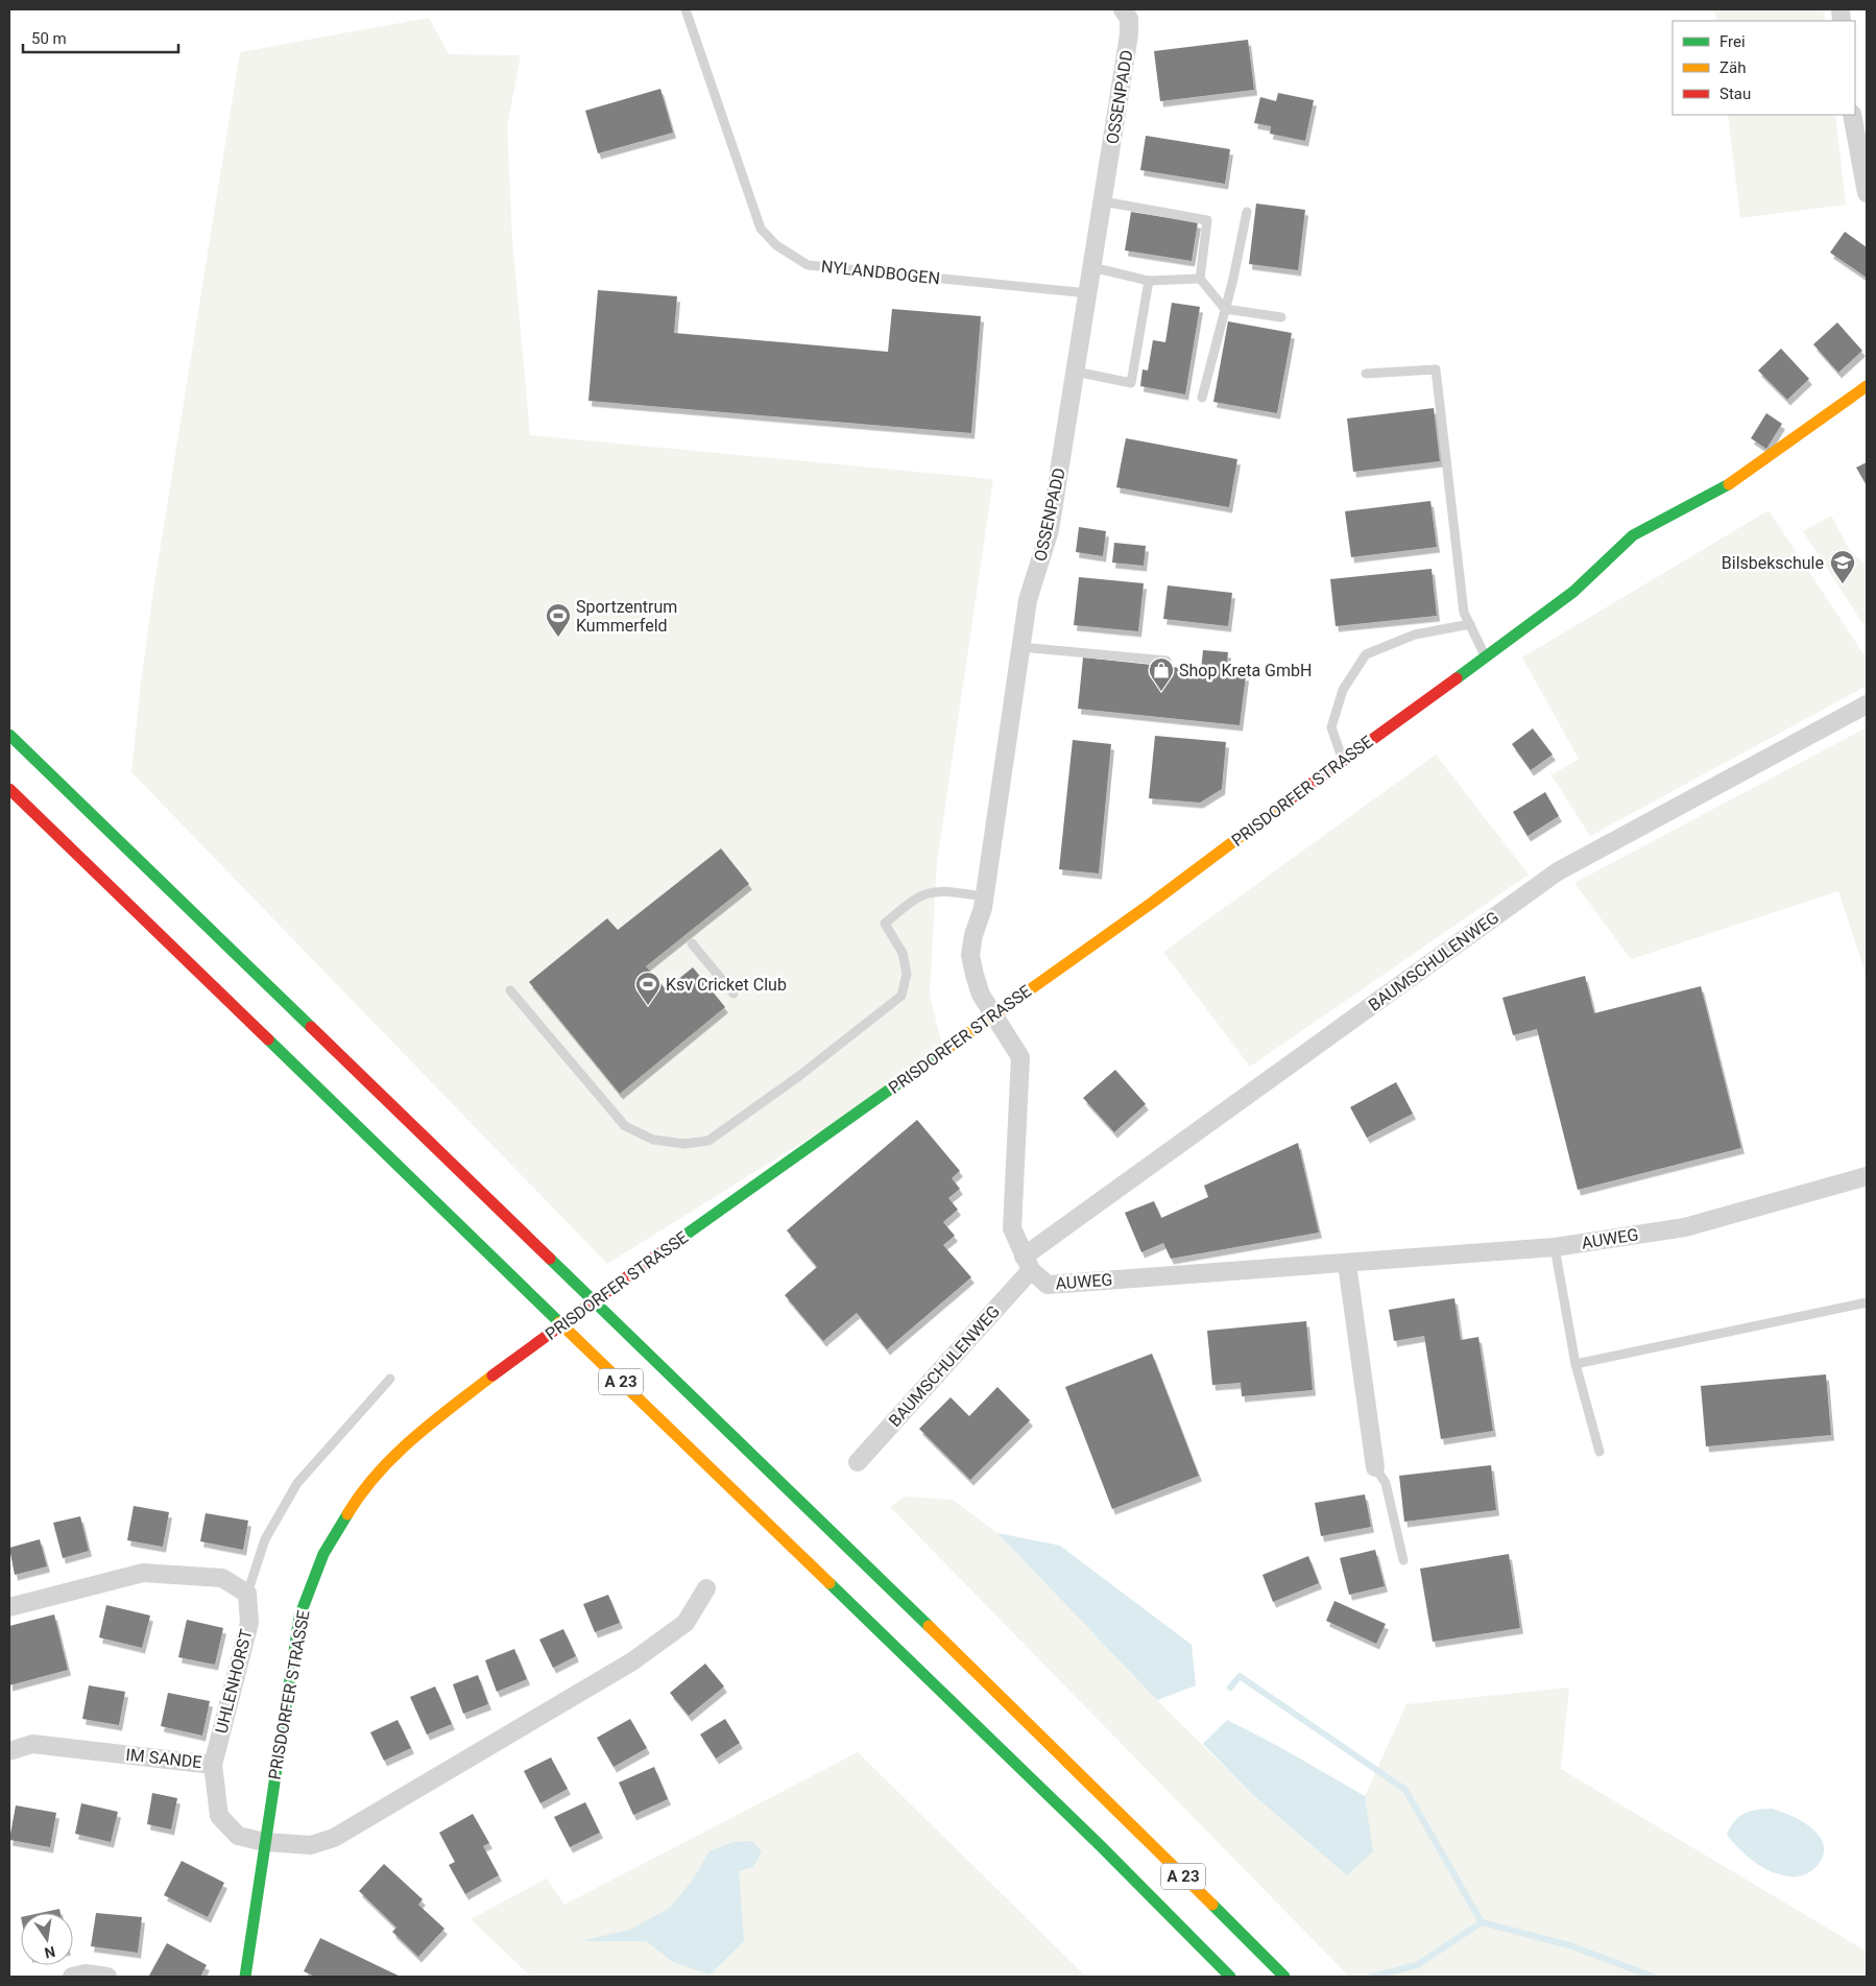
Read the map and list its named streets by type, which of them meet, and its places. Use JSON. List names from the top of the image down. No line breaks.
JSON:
{"streets":{"main road":["PRISDORFER STRASSE","A 23"],"street":["OSSENPADD","BAUMSCHULENWEG","AUWEG","UHLENHORST","IM SANDE"],"lane":["NYLANDBOGEN"]},"crossings":[["OSSENPADD","NYLANDBOGEN"],["OSSENPADD","PRISDORFER STRASSE"],["PRISDORFER STRASSE","IM SANDE"],["BAUMSCHULENWEG","AUWEG"],["UHLENHORST","IM SANDE"]],"places":{"school or university":["Bilsbekschule"],"sports":["Sportzentrum Kummerfeld","Ksv Cricket Club"],"shop":["Shop Kreta GmbH"]},"legend":["Frei","Zäh","Stau"],"scale_bar":"50 m","north":"bottom"}
